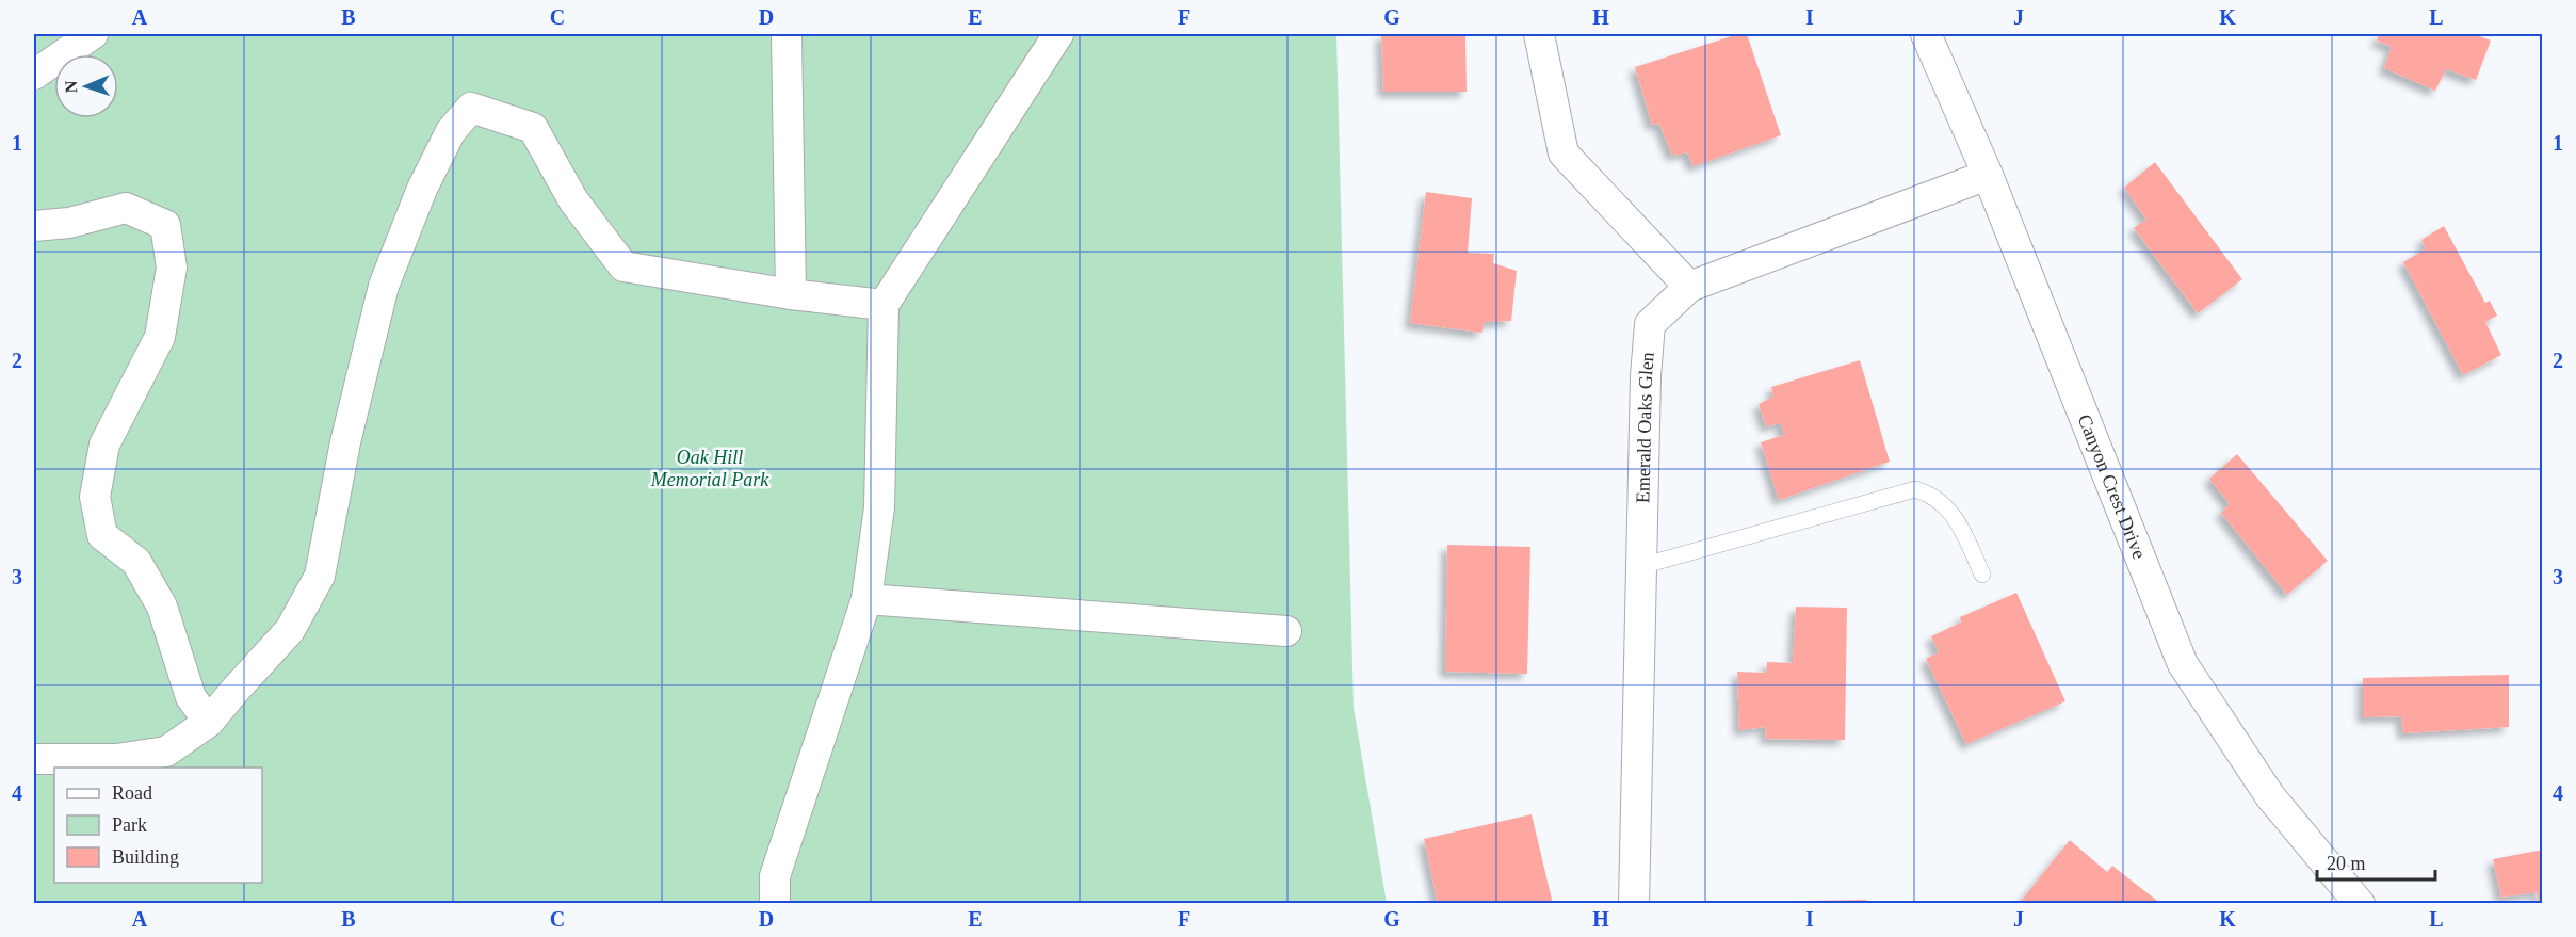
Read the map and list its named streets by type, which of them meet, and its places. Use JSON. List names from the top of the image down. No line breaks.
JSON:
{"streets":{"street":["Emerald Oaks Glen","Canyon Crest Drive"]},"crossings":[["Emerald Oaks Glen","Canyon Crest Drive"]],"parks":["Oak Hill Memorial Park"],"legend":["Road","Park","Building"],"scale_bar":"20 m","north":"left","grid":{"columns":["A","B","C","D","E","F","G","H","I","J","K","L"],"rows":["1","2","3","4"]}}
